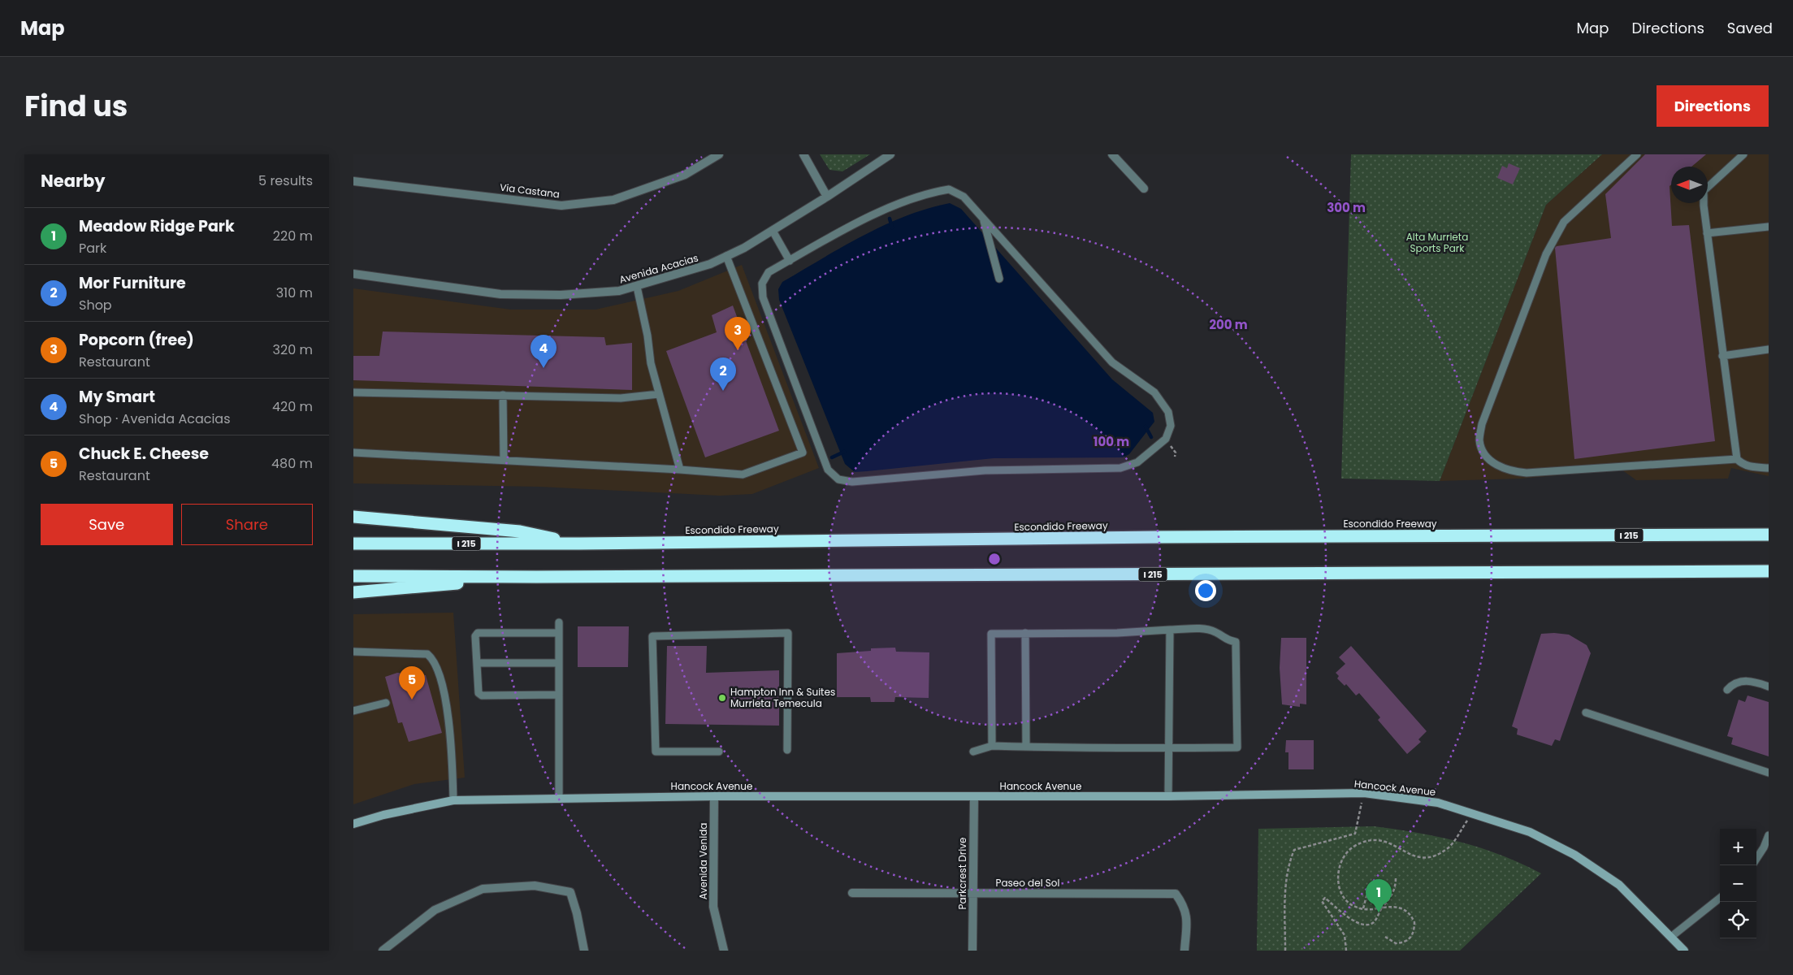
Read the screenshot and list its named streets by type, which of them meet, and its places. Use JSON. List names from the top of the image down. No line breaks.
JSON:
{"streets":{"highway":["Escondido Freeway","I 215"],"main road":["Hancock Avenue"],"street":["Via Castana","Avenida Acacias","Avenida Venida","Parkcrest Drive","Paseo del Sol"]},"crossings":[["Hancock Avenue","Avenida Venida"],["Hancock Avenue","Parkcrest Drive"],["Parkcrest Drive","Paseo del Sol"]],"parks":["Alta Murrieta Sports Park"],"places":["Hampton Inn & Suites Murrieta Temecula"],"north":"left","page":{"header":"Map","nav":["Map","Directions","Saved"],"title":"Find us","buttons":["Directions",["Save","Share"]],"heading":["Nearby","5 results"],"list":[{"mark":"1","name":"Meadow Ridge Park","note":"Park","value":"220 m"},{"mark":"2","name":"Mor Furniture","note":"Shop","value":"310 m"},{"mark":"3","name":"Popcorn (free)","note":"Restaurant","value":"320 m"},{"mark":"4","name":"My Smart","note":"Shop · Avenida Acacias","value":"420 m"},{"mark":"5","name":"Chuck E. Cheese","note":"Restaurant","value":"480 m"}],"pins":["3","4","2","5","1"],"map_buttons":["+","−"]},"rings":["300 m","200 m","100 m"]}
